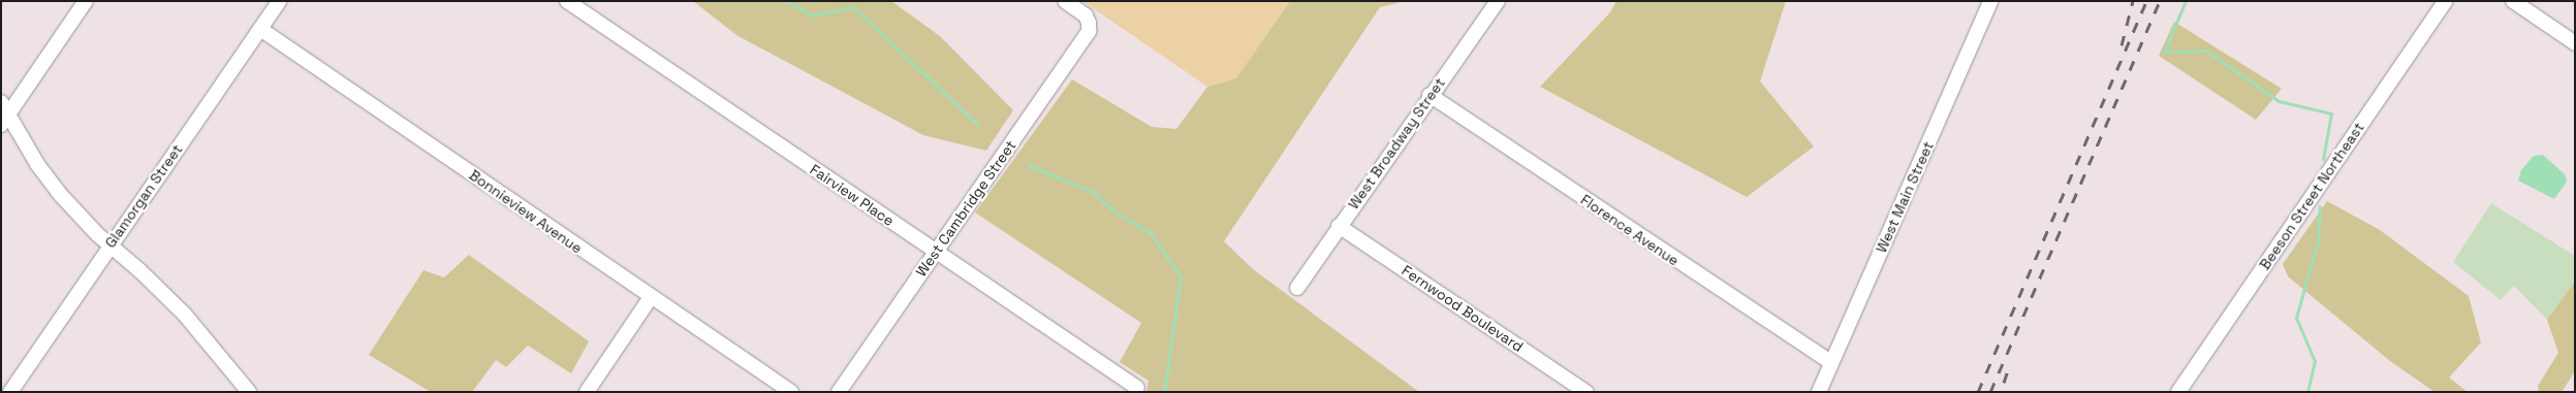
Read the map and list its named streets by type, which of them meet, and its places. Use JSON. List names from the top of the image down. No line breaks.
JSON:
{"streets":{"street":["West Broadway Street","Fairview Place","Glamorgan Street","Beeson Street Northeast","West Main Street","West Cambridge Street","Bonnieview Avenue","Florence Avenue","Fernwood Boulevard"]},"crossings":[["West Broadway Street","Florence Avenue"],["West Broadway Street","Fernwood Boulevard"],["Fairview Place","West Cambridge Street"],["Glamorgan Street","Bonnieview Avenue"],["West Main Street","Florence Avenue"]]}
